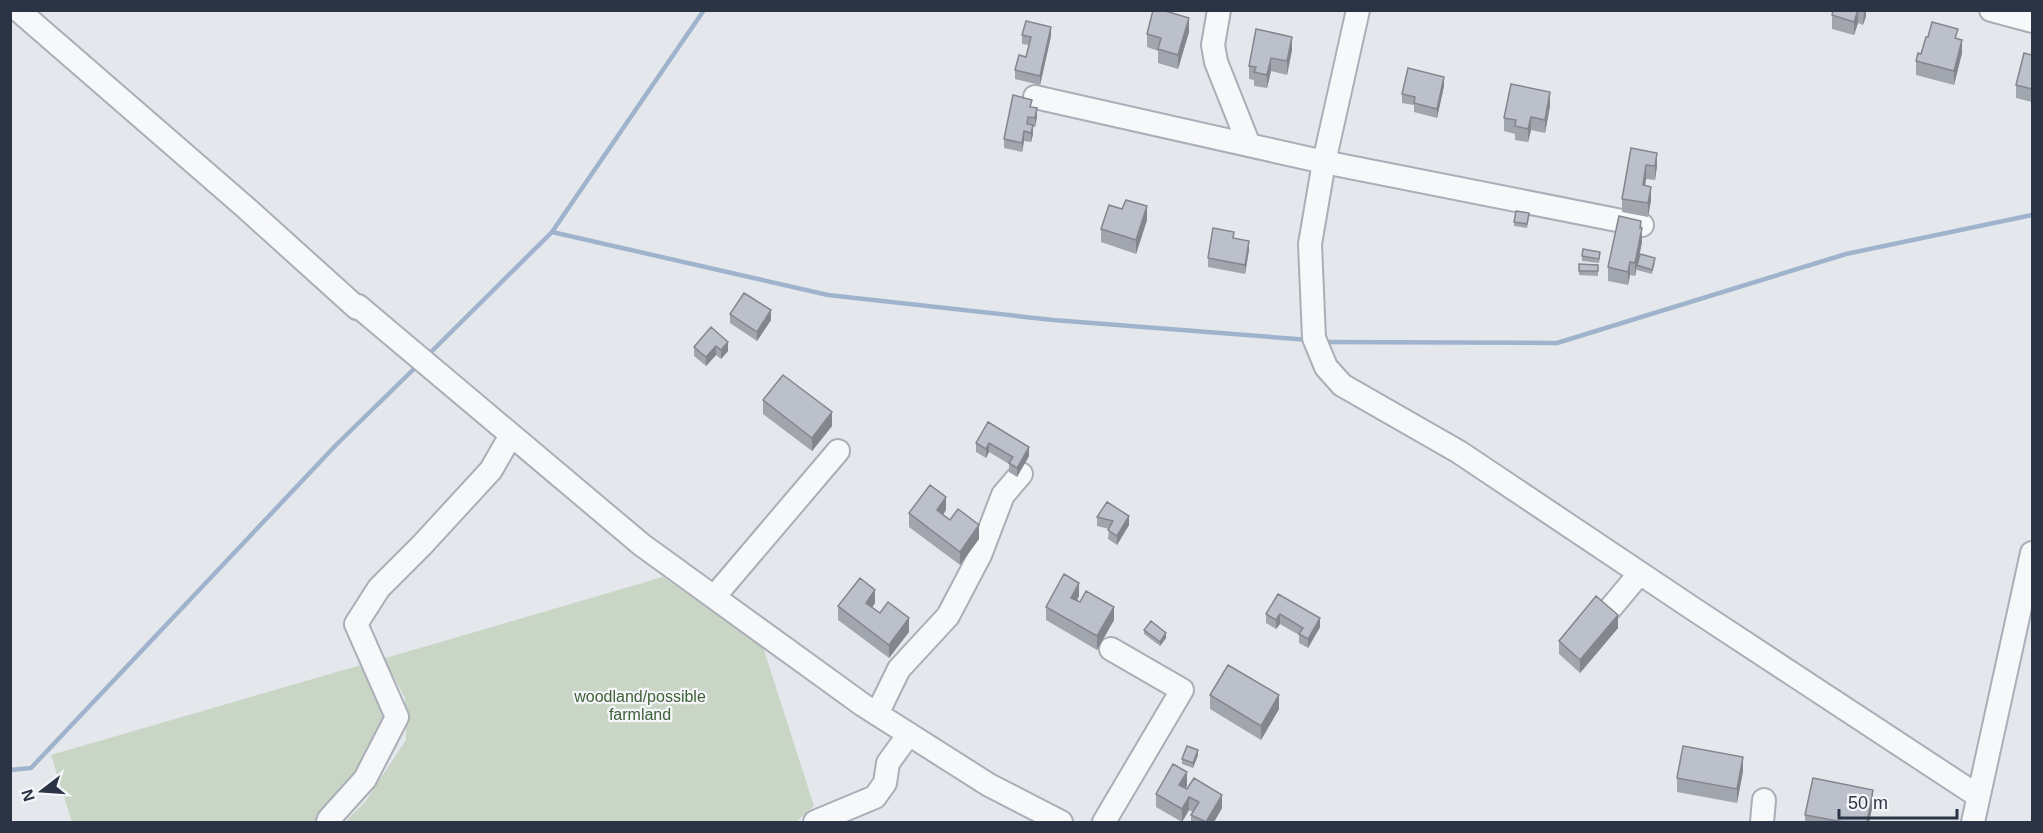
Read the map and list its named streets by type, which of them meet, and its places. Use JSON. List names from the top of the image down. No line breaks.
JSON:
{"parks":["woodland/possible farmland"],"scale_bar":"50 m","north":"left"}
